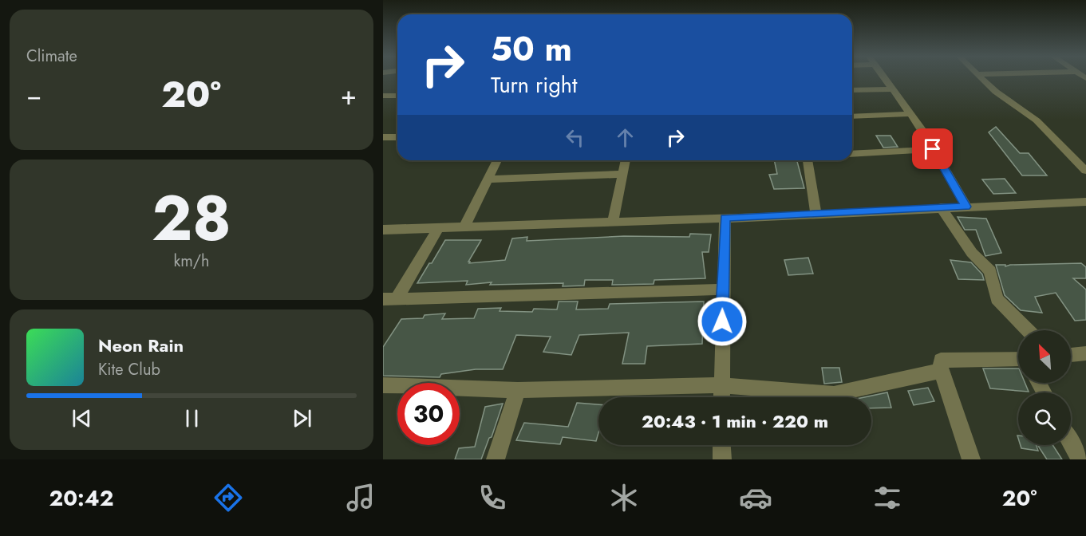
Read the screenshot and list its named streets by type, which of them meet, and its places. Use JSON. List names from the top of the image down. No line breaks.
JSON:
{"north":"top left","page":{"tile":["Climate",["28","km/h"]],"turn":["50 m","Turn right"],"heat":["−","20°","+"],"song":["Neon Rain","Kite Club"],"limit":"30","trip":"20:43 · 1 min · 220 m","tabs":["20:42","20°"]}}
